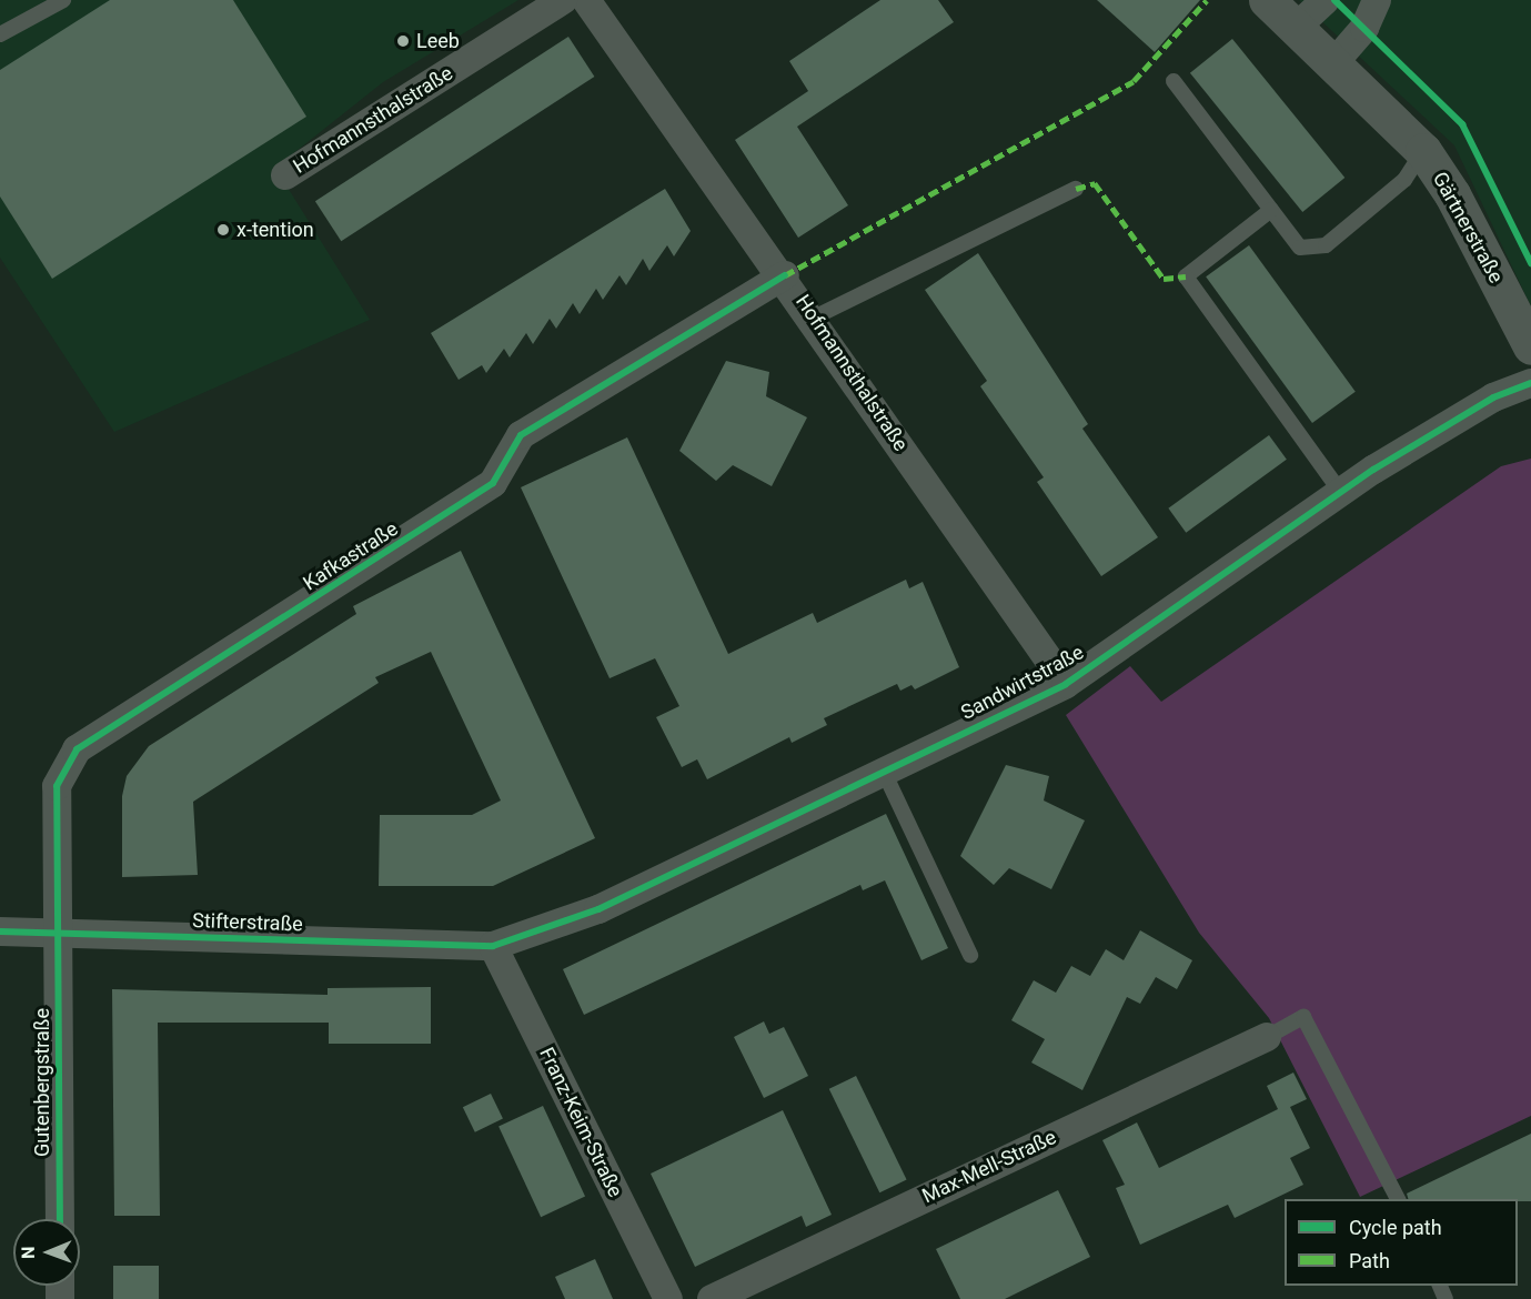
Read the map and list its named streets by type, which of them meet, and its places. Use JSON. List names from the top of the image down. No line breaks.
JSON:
{"streets":{"street":["Hofmannsthalstraße","Gärtnerstraße","Kafkastraße","Sandwirtstraße","Stifterstraße","Gutenbergstraße","Franz-Keim-Straße","Max-Mell-Straße"]},"crossings":[["Hofmannsthalstraße","Kafkastraße"],["Hofmannsthalstraße","Sandwirtstraße"],["Kafkastraße","Stifterstraße"],["Kafkastraße","Gutenbergstraße"],["Sandwirtstraße","Stifterstraße"],["Sandwirtstraße","Franz-Keim-Straße"],["Stifterstraße","Gutenbergstraße"],["Stifterstraße","Franz-Keim-Straße"]],"places":["Leeb","x-tention"],"legend":["Cycle path","Path"],"north":"left"}
